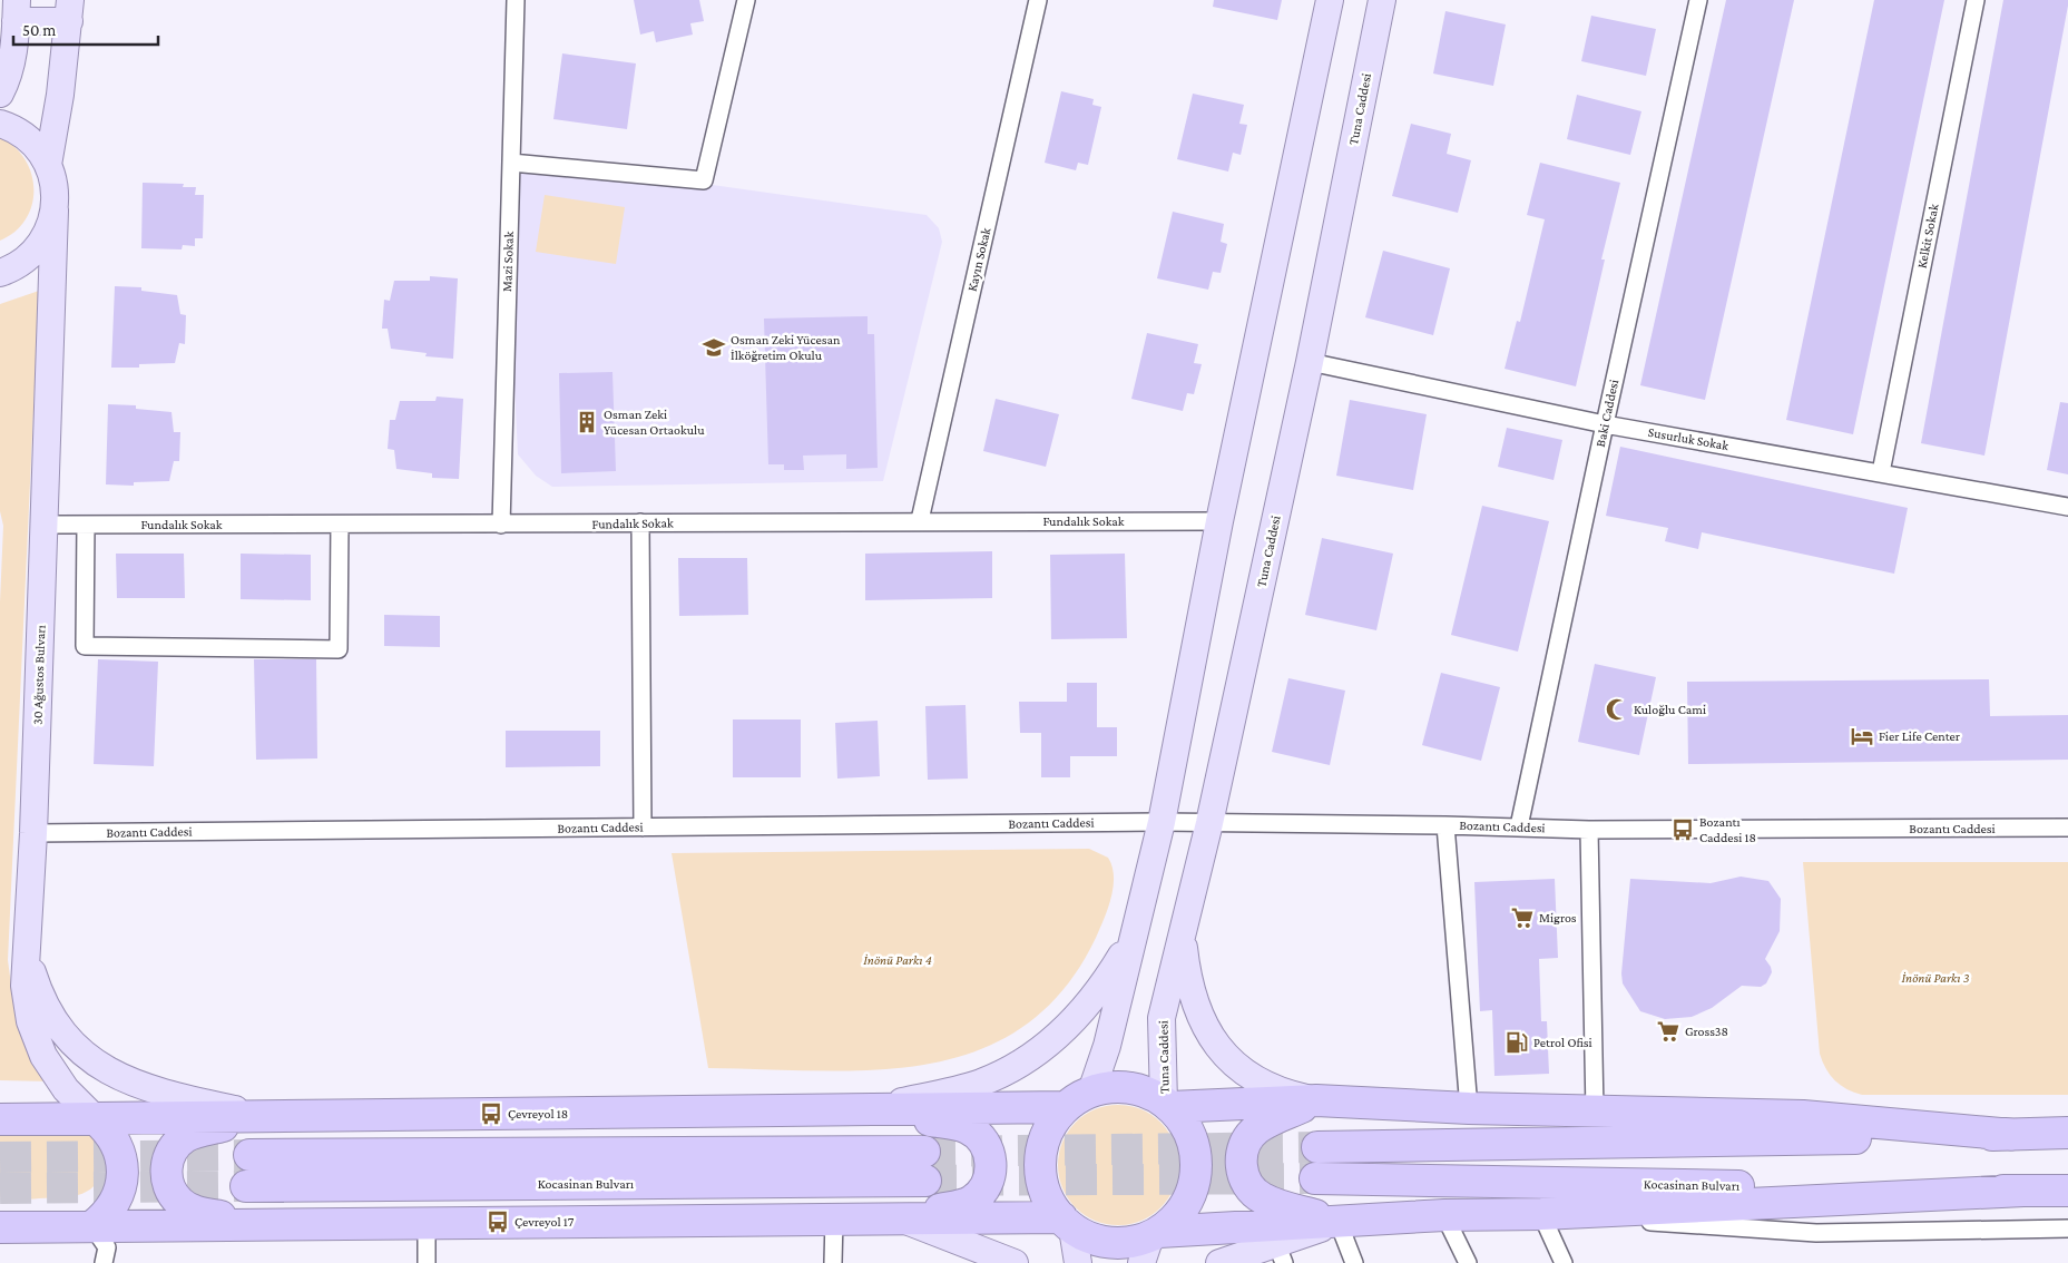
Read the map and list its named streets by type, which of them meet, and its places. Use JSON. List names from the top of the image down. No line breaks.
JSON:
{"streets":{"highway":["Kocasinan Bulvarı"],"main road":["Tuna Caddesi","30 Ağustos Bulvarı"],"street":["Kelkit Sokak","Kayın Sokak","Mazi Sokak","Baki Caddesi","Susurluk Sokak","Fundalık Sokak","Bozantı Caddesi"]},"crossings":[["Tuna Caddesi","Susurluk Sokak"],["Tuna Caddesi","Bozantı Caddesi"],["Kelkit Sokak","Susurluk Sokak"],["Kayın Sokak","Fundalık Sokak"],["Mazi Sokak","Fundalık Sokak"],["Baki Caddesi","Susurluk Sokak"],["Baki Caddesi","Bozantı Caddesi"],["Fundalık Sokak","30 Ağustos Bulvarı"],["30 Ağustos Bulvarı","Bozantı Caddesi"]],"parks":["İnönü Parkı 4","İnönü Parkı 3"],"places":{"school or university":["Osman Zeki Yücesan İlköğretim Okulu"],"building":["Osman Zeki Yücesan Ortaokulu"],"mosque":["Kuloğlu Cami"],"hotel":["Fier Life Center"],"bus stop":["Bozantı Caddesi 18","Çevreyol 18","Çevreyol 17"],"supermarket":["Migros","Gross38"],"fuel station":["Petrol Ofisi"]},"scale_bar":"50 m"}
